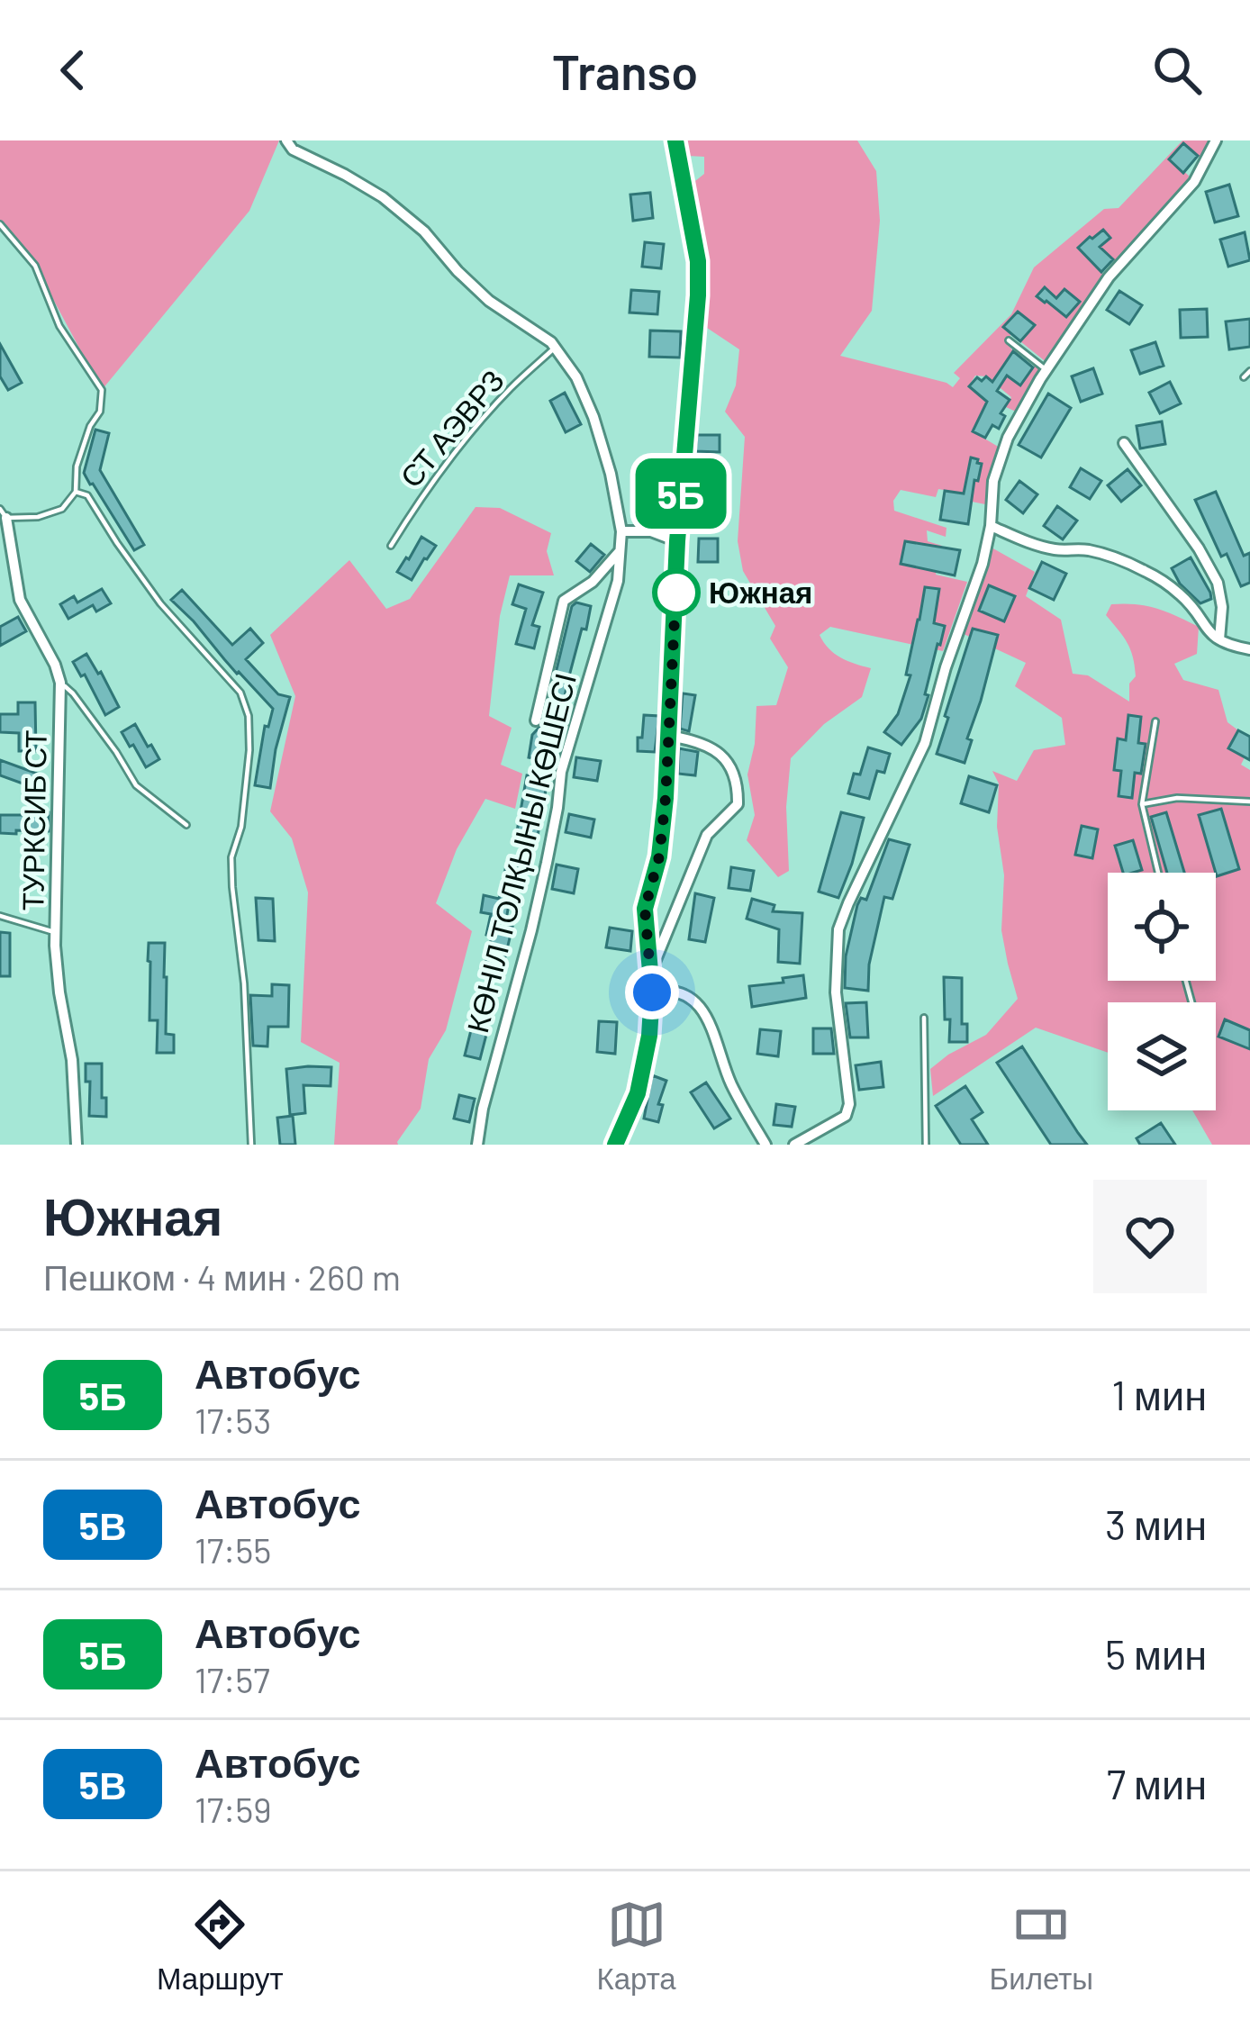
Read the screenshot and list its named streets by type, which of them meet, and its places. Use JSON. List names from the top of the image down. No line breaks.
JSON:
{"streets":{"street":["ТУРКСИБ СТ","КӨНІЛ ТОЛҚЫНЫ КӨШЕСІ"],"lane":["СТ АЭВРЗ"]},"crossings":[["СТ АЭВРЗ","КӨНІЛ ТОЛҚЫНЫ КӨШЕСІ"]],"places":["Южная"],"lines":["bus line 5Б"],"page":{"header":"Transo","on_map":"5Б","heading":["Южная","Пешком · 4 мин · 260 m"],"list":[{"mark":"5Б","name":"Автобус","note":"17:53","value":"1 мин"},{"mark":"5В","name":"Автобус","note":"17:55","value":"3 мин"},{"mark":"5Б","name":"Автобус","note":"17:57","value":"5 мин"},{"mark":"5В","name":"Автобус","note":"17:59","value":"7 мин"}],"tabs":["Маршрут","Карта","Билеты"]}}
